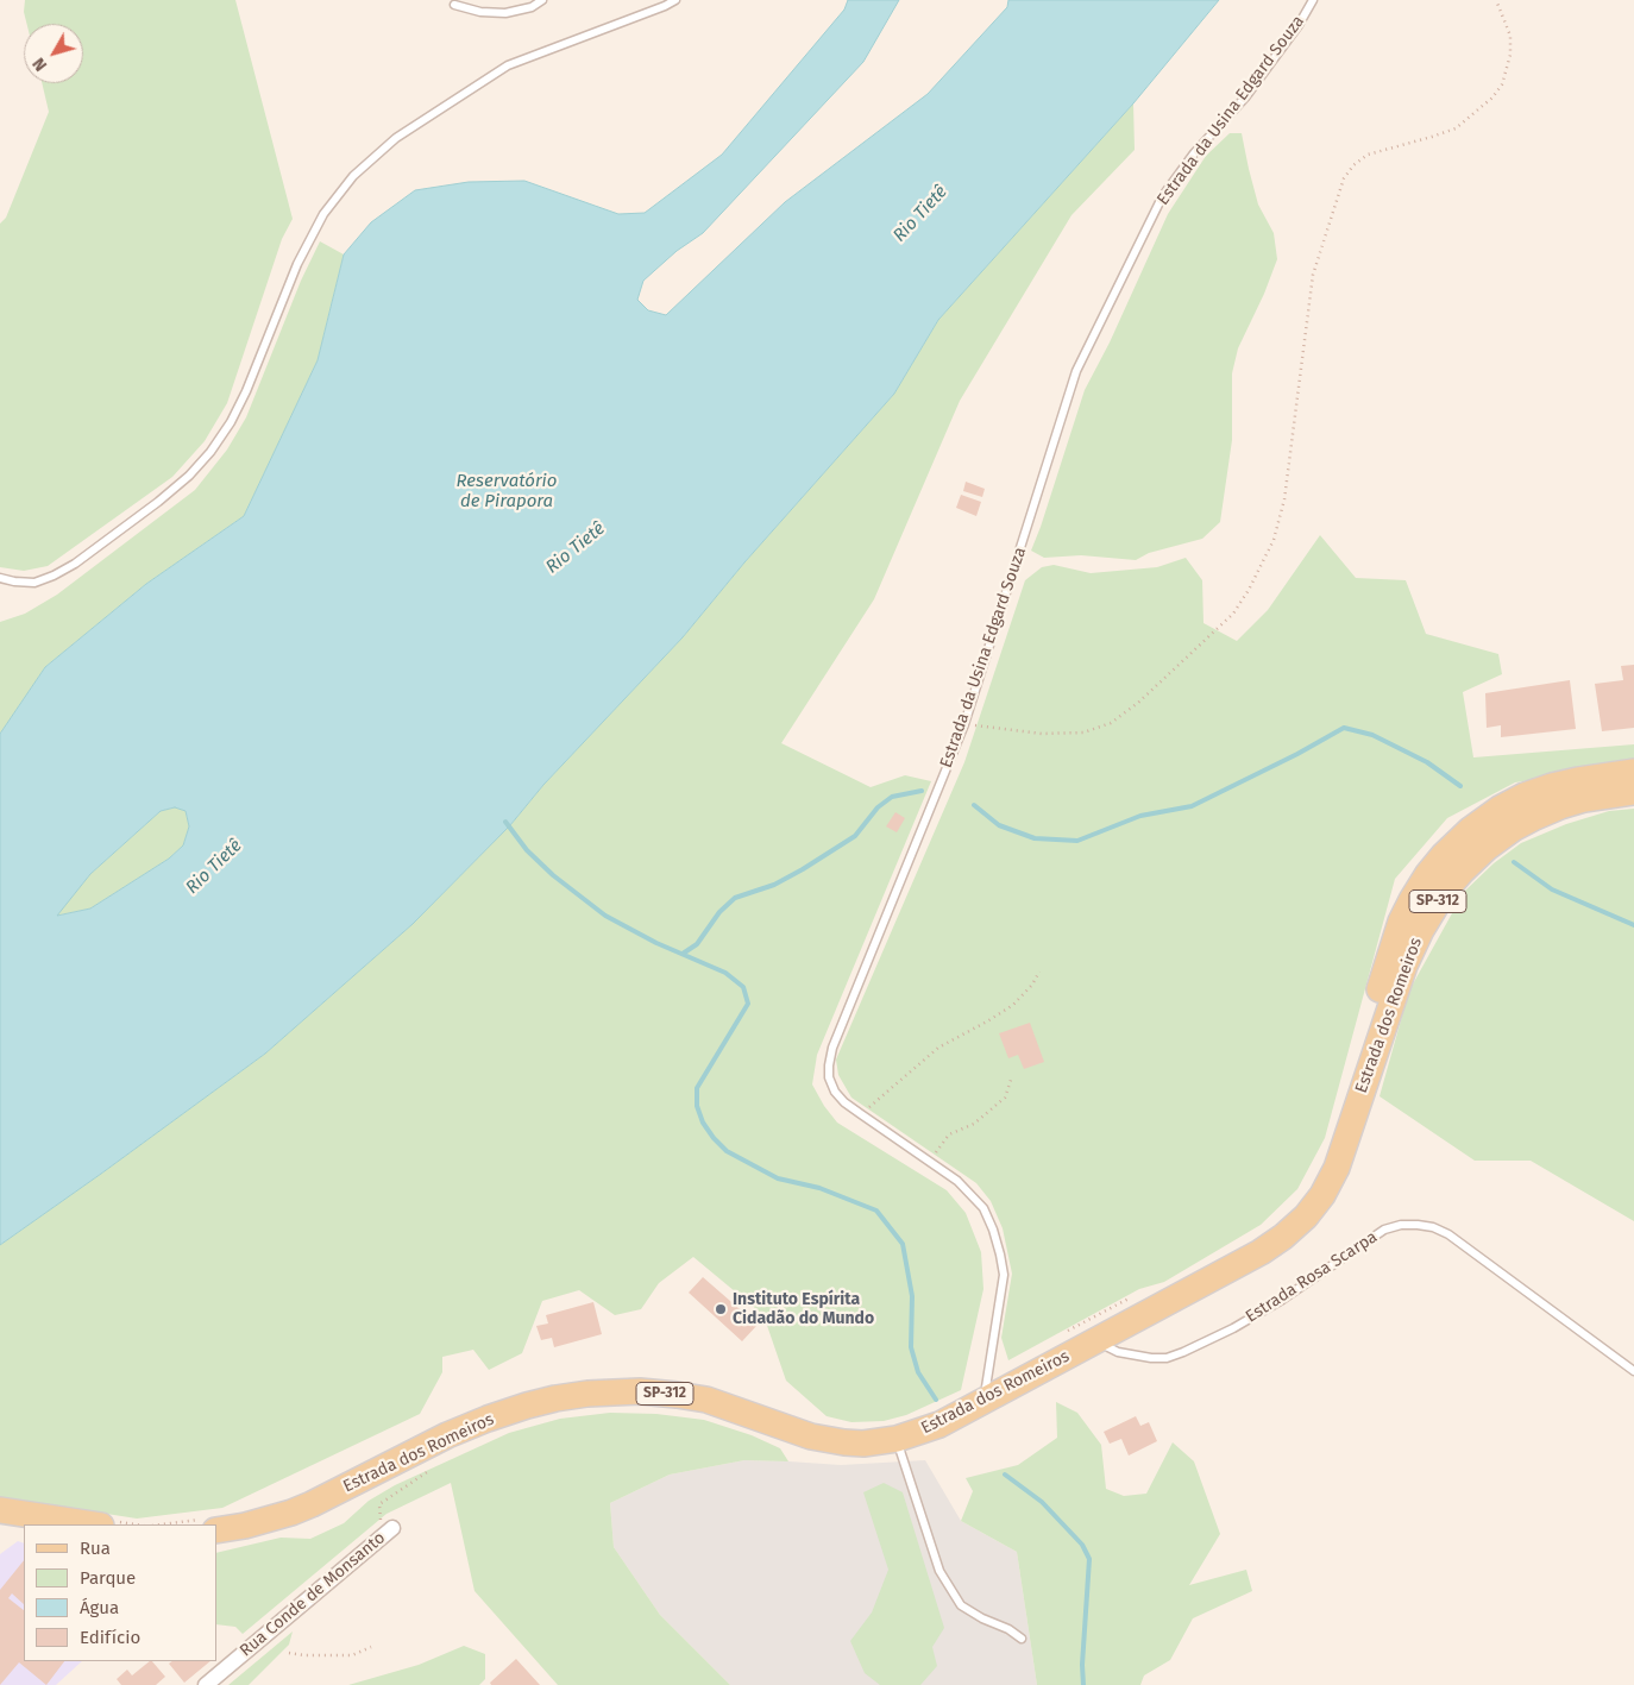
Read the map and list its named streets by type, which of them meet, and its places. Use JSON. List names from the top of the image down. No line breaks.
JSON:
{"streets":{"main road":["SP-312","Estrada dos Romeiros"],"street":["Rua Conde de Monsanto"],"lane":["Estrada da Usina Edgard Souza","Estrada Rosa Scarpa"]},"crossings":[["Estrada da Usina Edgard Souza","Estrada dos Romeiros"],["Estrada dos Romeiros","Estrada Rosa Scarpa"]],"water":["Rio Tietê","Reservatório de Pirapora"],"places":["Instituto Espírita Cidadão do Mundo"],"legend":["Rua","Parque","Água","Edifício"],"north":"bottom left"}
